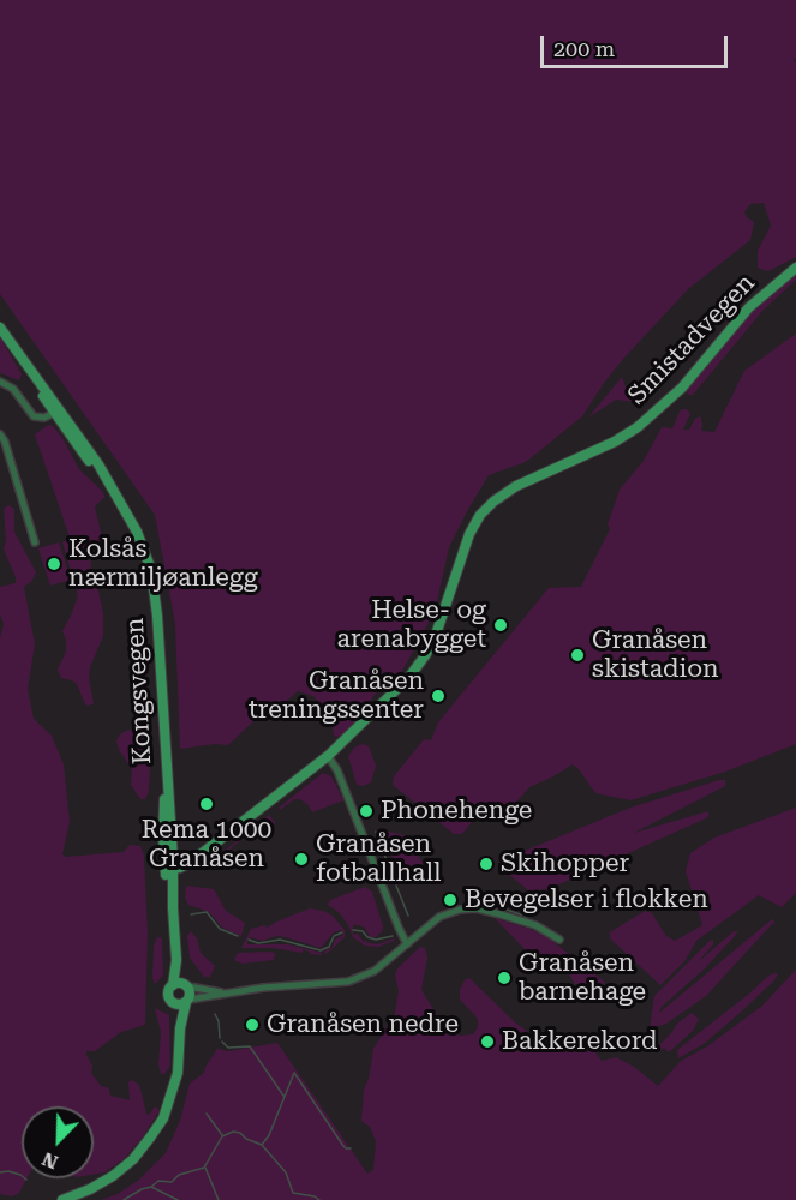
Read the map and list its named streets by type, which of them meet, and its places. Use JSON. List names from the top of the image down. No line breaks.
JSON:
{"streets":{"main road":["Smistadvegen","Kongsvegen"]},"crossings":[["Smistadvegen","Kongsvegen"]],"places":["Kolsås nærmiljøanlegg","Helse- og arenabygget","Granåsen skistadion","Granåsen treningssenter","Rema 1000 Granåsen","Phonehenge","Granåsen fotballhall","Skihopper","Bevegelser i flokken","Granåsen barnehage","Granåsen nedre","Bakkerekord"],"scale_bar":"200 m","north":"bottom left"}
